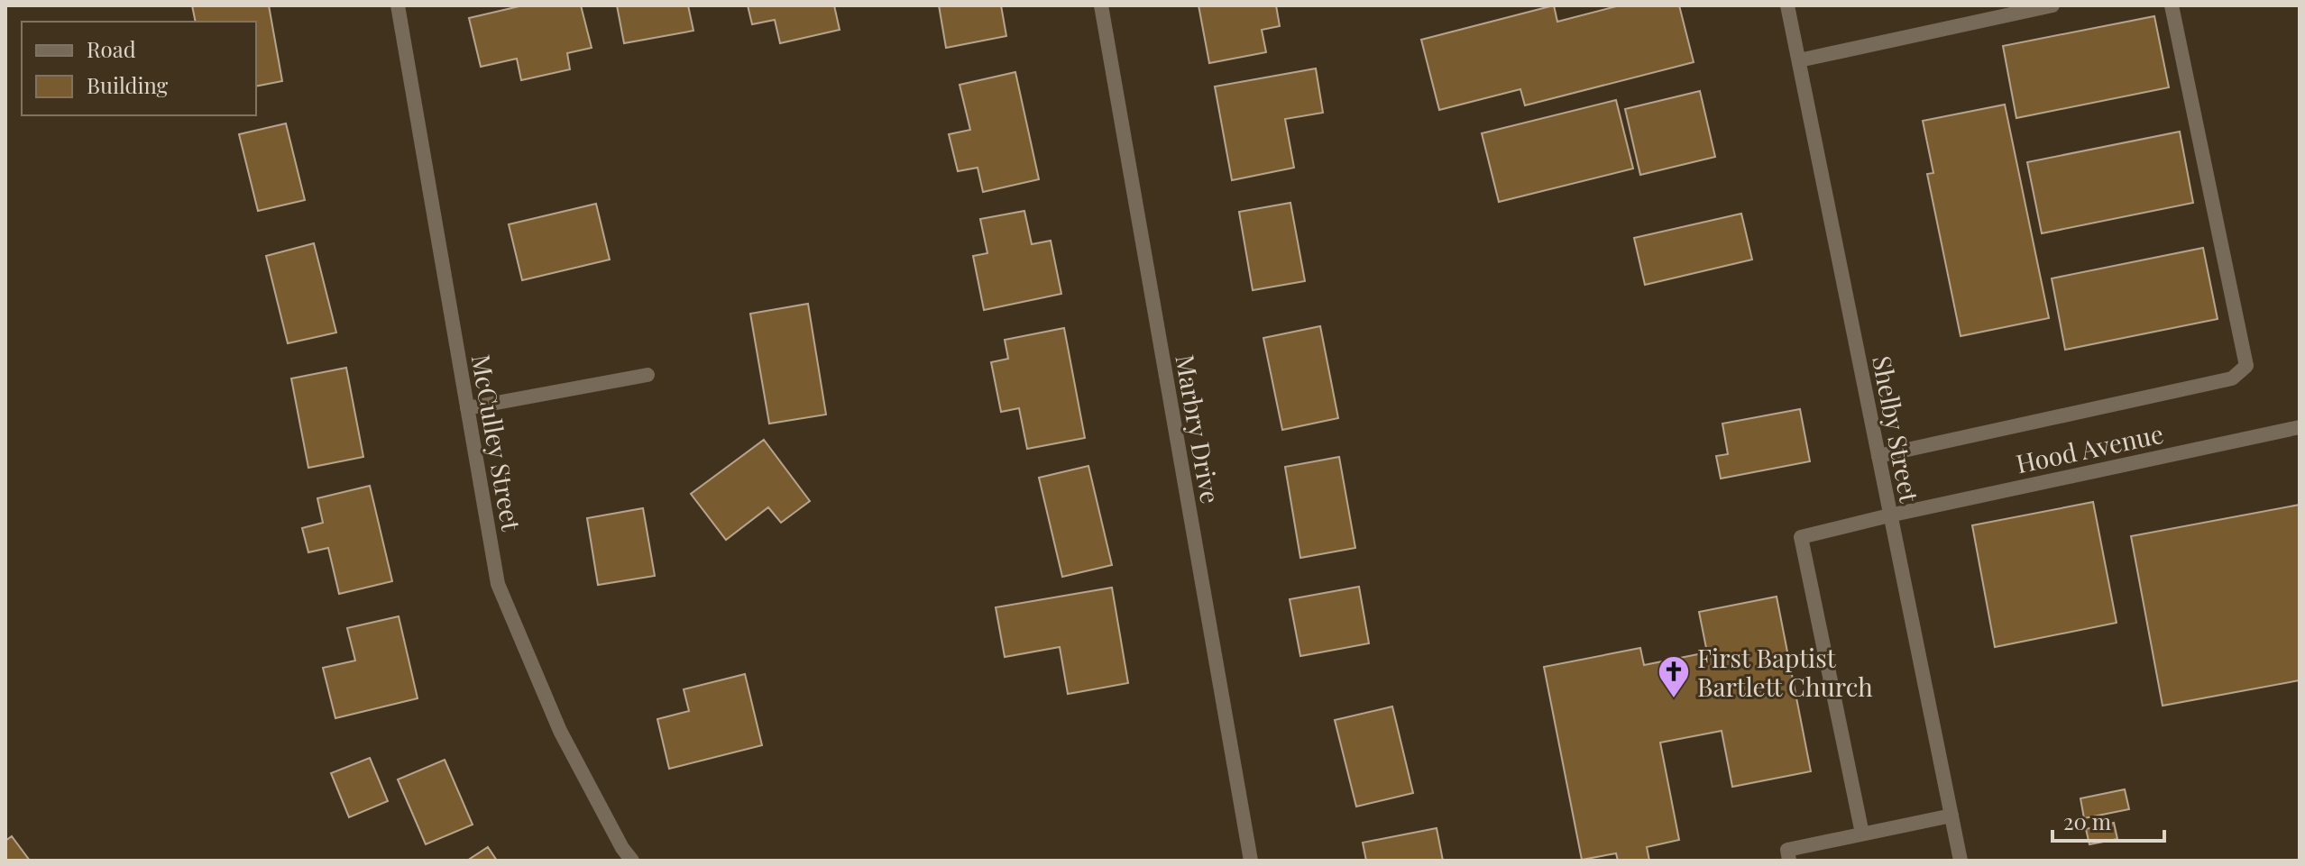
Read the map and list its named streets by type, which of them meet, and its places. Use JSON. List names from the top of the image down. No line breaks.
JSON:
{"streets":{"street":["Marbry Drive","Shelby Street","McCulley Street","Hood Avenue"]},"crossings":[["Shelby Street","Hood Avenue"]],"places":{"church":["First Baptist Bartlett Church"]},"legend":["Road","Building"],"scale_bar":"20 m"}
